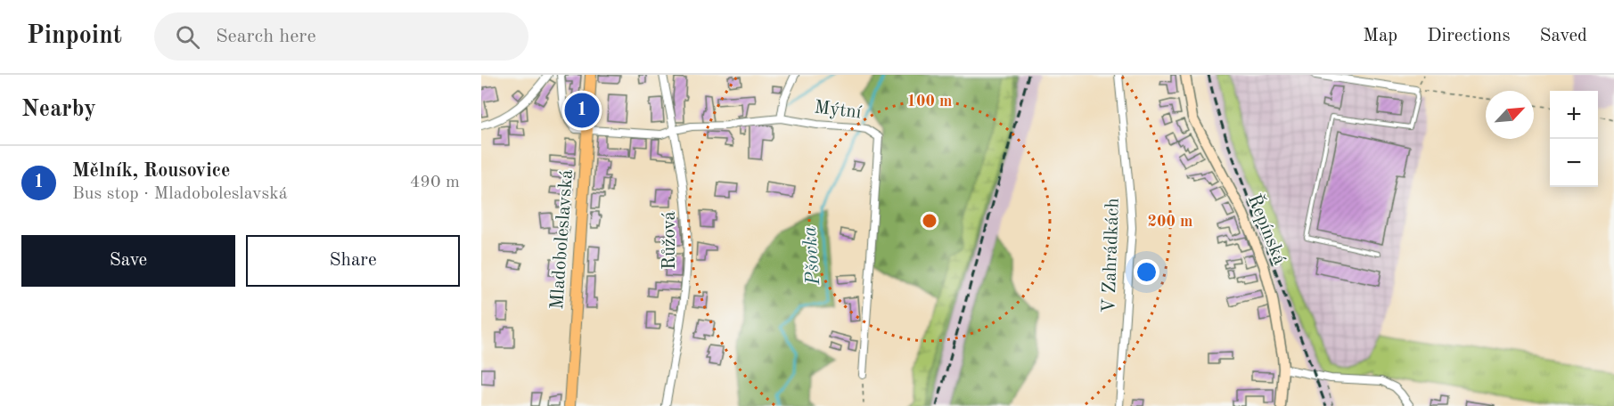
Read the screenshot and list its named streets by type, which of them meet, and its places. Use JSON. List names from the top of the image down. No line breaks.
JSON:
{"streets":{"main road":["Mladoboleslavská"],"street":["Mýtní","Řepínská","Růžová","V Zahrádkách"]},"crossings":[["Mýtní","Mladoboleslavská"],["Mýtní","Růžová"]],"water":["Pšovka"],"north":"top right","page":{"header":"Pinpoint","search":"Search here","nav":["Map","Directions","Saved"],"heading":"Nearby","map_buttons":["+","−"],"pins":"1","list":[{"mark":"1","name":"Mělník, Rousovice","note":"Bus stop · Mladoboleslavská","value":"490 m"}],"buttons":["Save","Share"]},"rings":["100 m","200 m"]}
